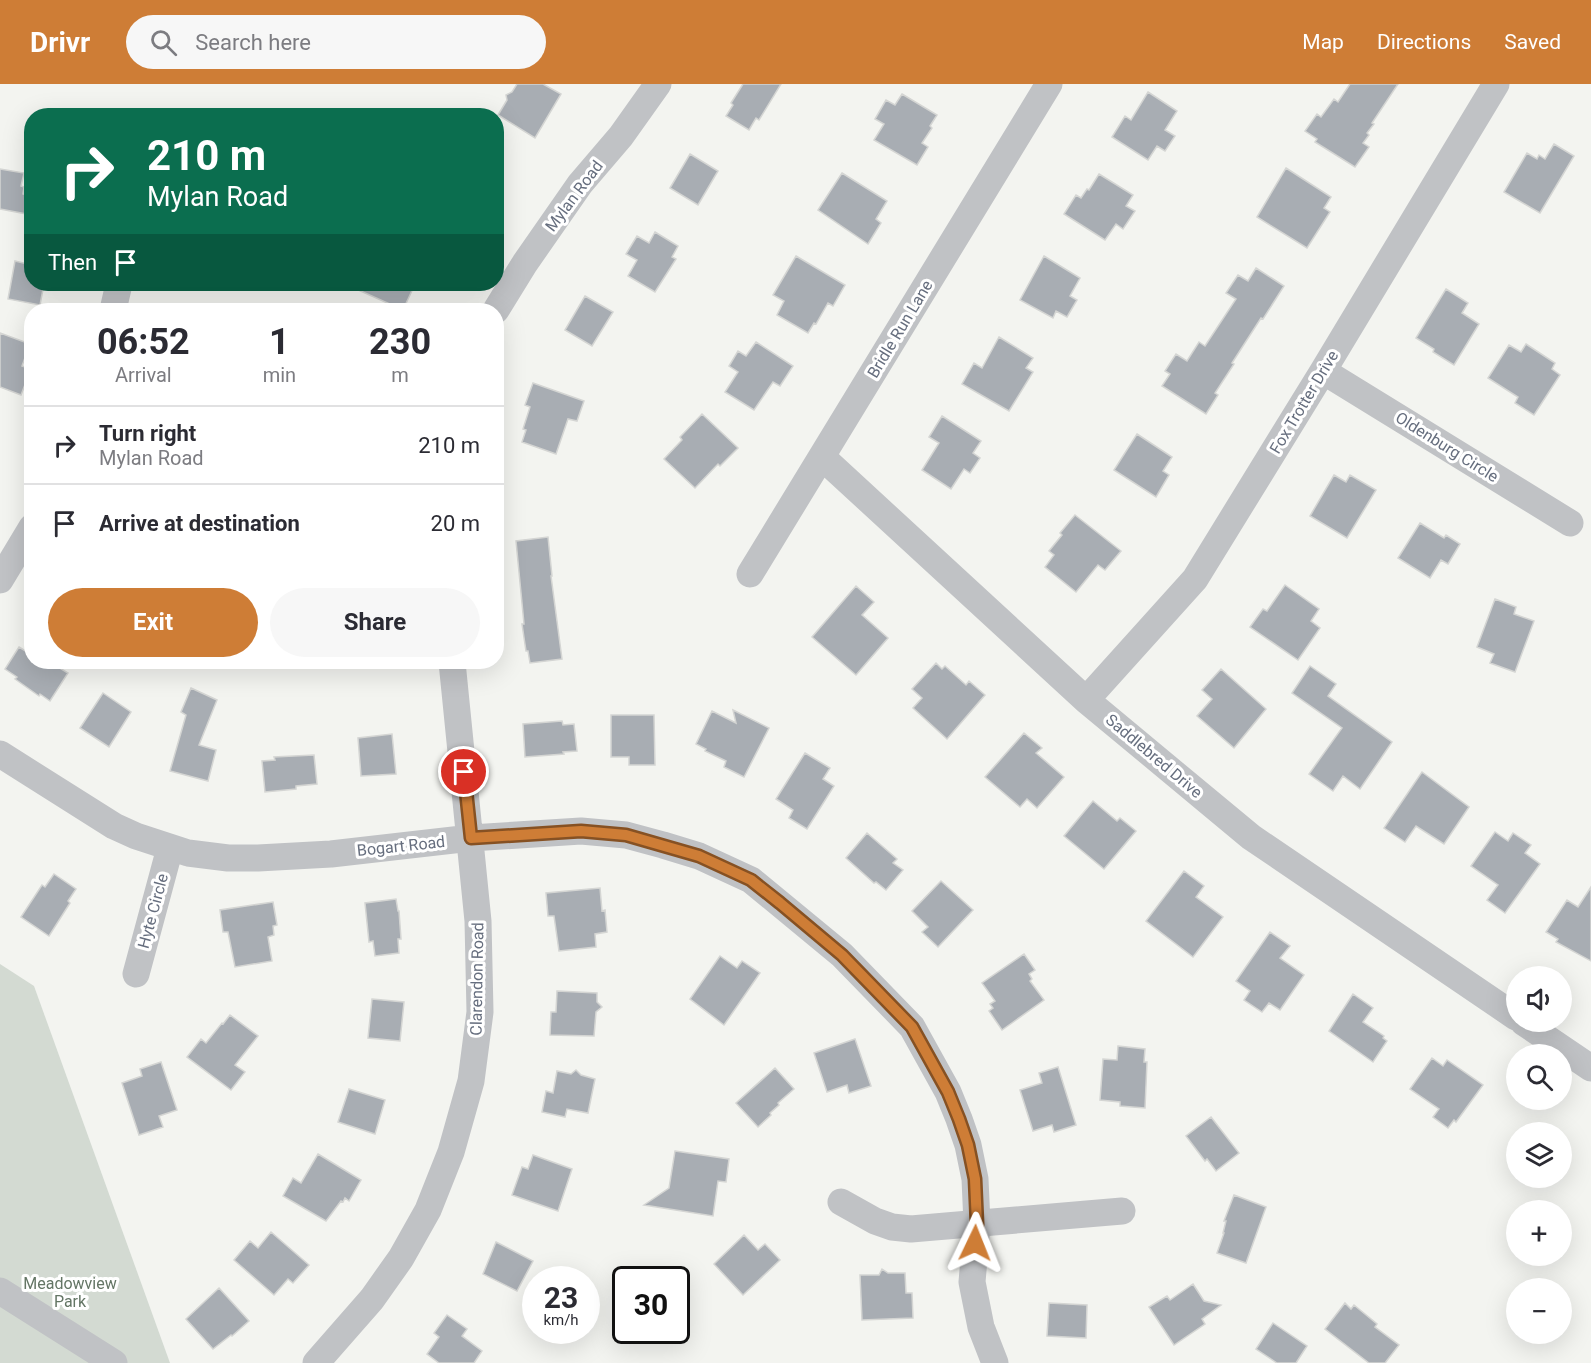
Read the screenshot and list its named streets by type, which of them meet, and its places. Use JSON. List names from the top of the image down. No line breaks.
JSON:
{"streets":{"street":["Mylan Road","Bridle Run Lane","Fox Trotter Drive","Oldenburg Circle","Saddlebred Drive","Bogart Road","Hyte Circle","Clarendon Road"]},"crossings":[["Bridle Run Lane","Saddlebred Drive"],["Fox Trotter Drive","Oldenburg Circle"],["Fox Trotter Drive","Saddlebred Drive"],["Bogart Road","Hyte Circle"],["Bogart Road","Clarendon Road"]],"parks":["Meadowview Park"],"page":{"header":"Drivr","search":"Search here","nav":["Map","Directions","Saved"],"turn":["210 m","Mylan Road"],"then":"Then","eta":["06:52","Arrival","1","min","230","m"],"list":[{"name":"Turn right","note":"Mylan Road","value":"210 m"},{"name":"Arrive at destination","value":"20 m"}],"buttons":["Exit","Share"],"map_buttons":["+","−"],"speed":"23 km/h","limit":"30"}}
